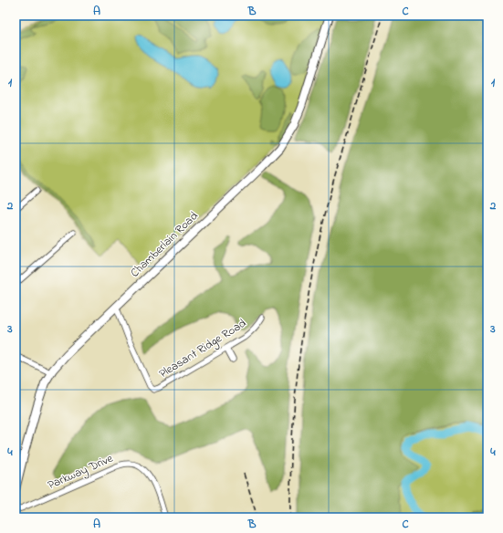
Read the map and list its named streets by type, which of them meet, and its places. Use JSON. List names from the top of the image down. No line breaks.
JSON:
{"streets":{"street":["Chamberlain Road","Pleasant Ridge Road","Parkway Drive"]},"crossings":[["Chamberlain Road","Pleasant Ridge Road"]],"grid":{"columns":["A","B","C"],"rows":["1","2","3","4"]}}
